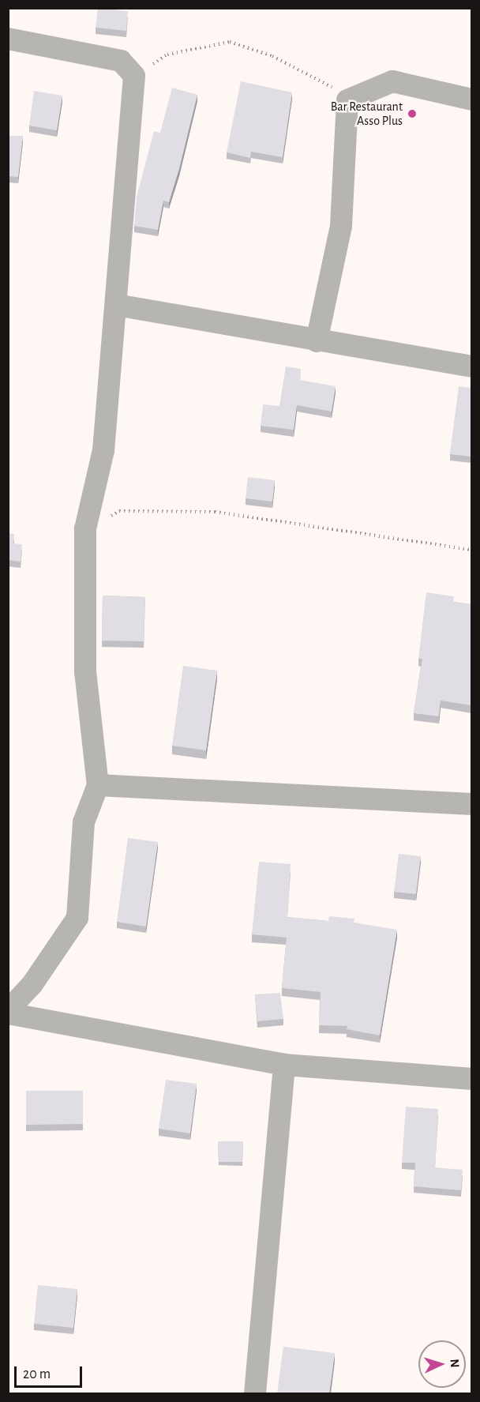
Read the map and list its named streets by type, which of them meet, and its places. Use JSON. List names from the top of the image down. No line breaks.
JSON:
{"places":["Bar Restaurant Asso Plus"],"scale_bar":"20 m","north":"right"}
